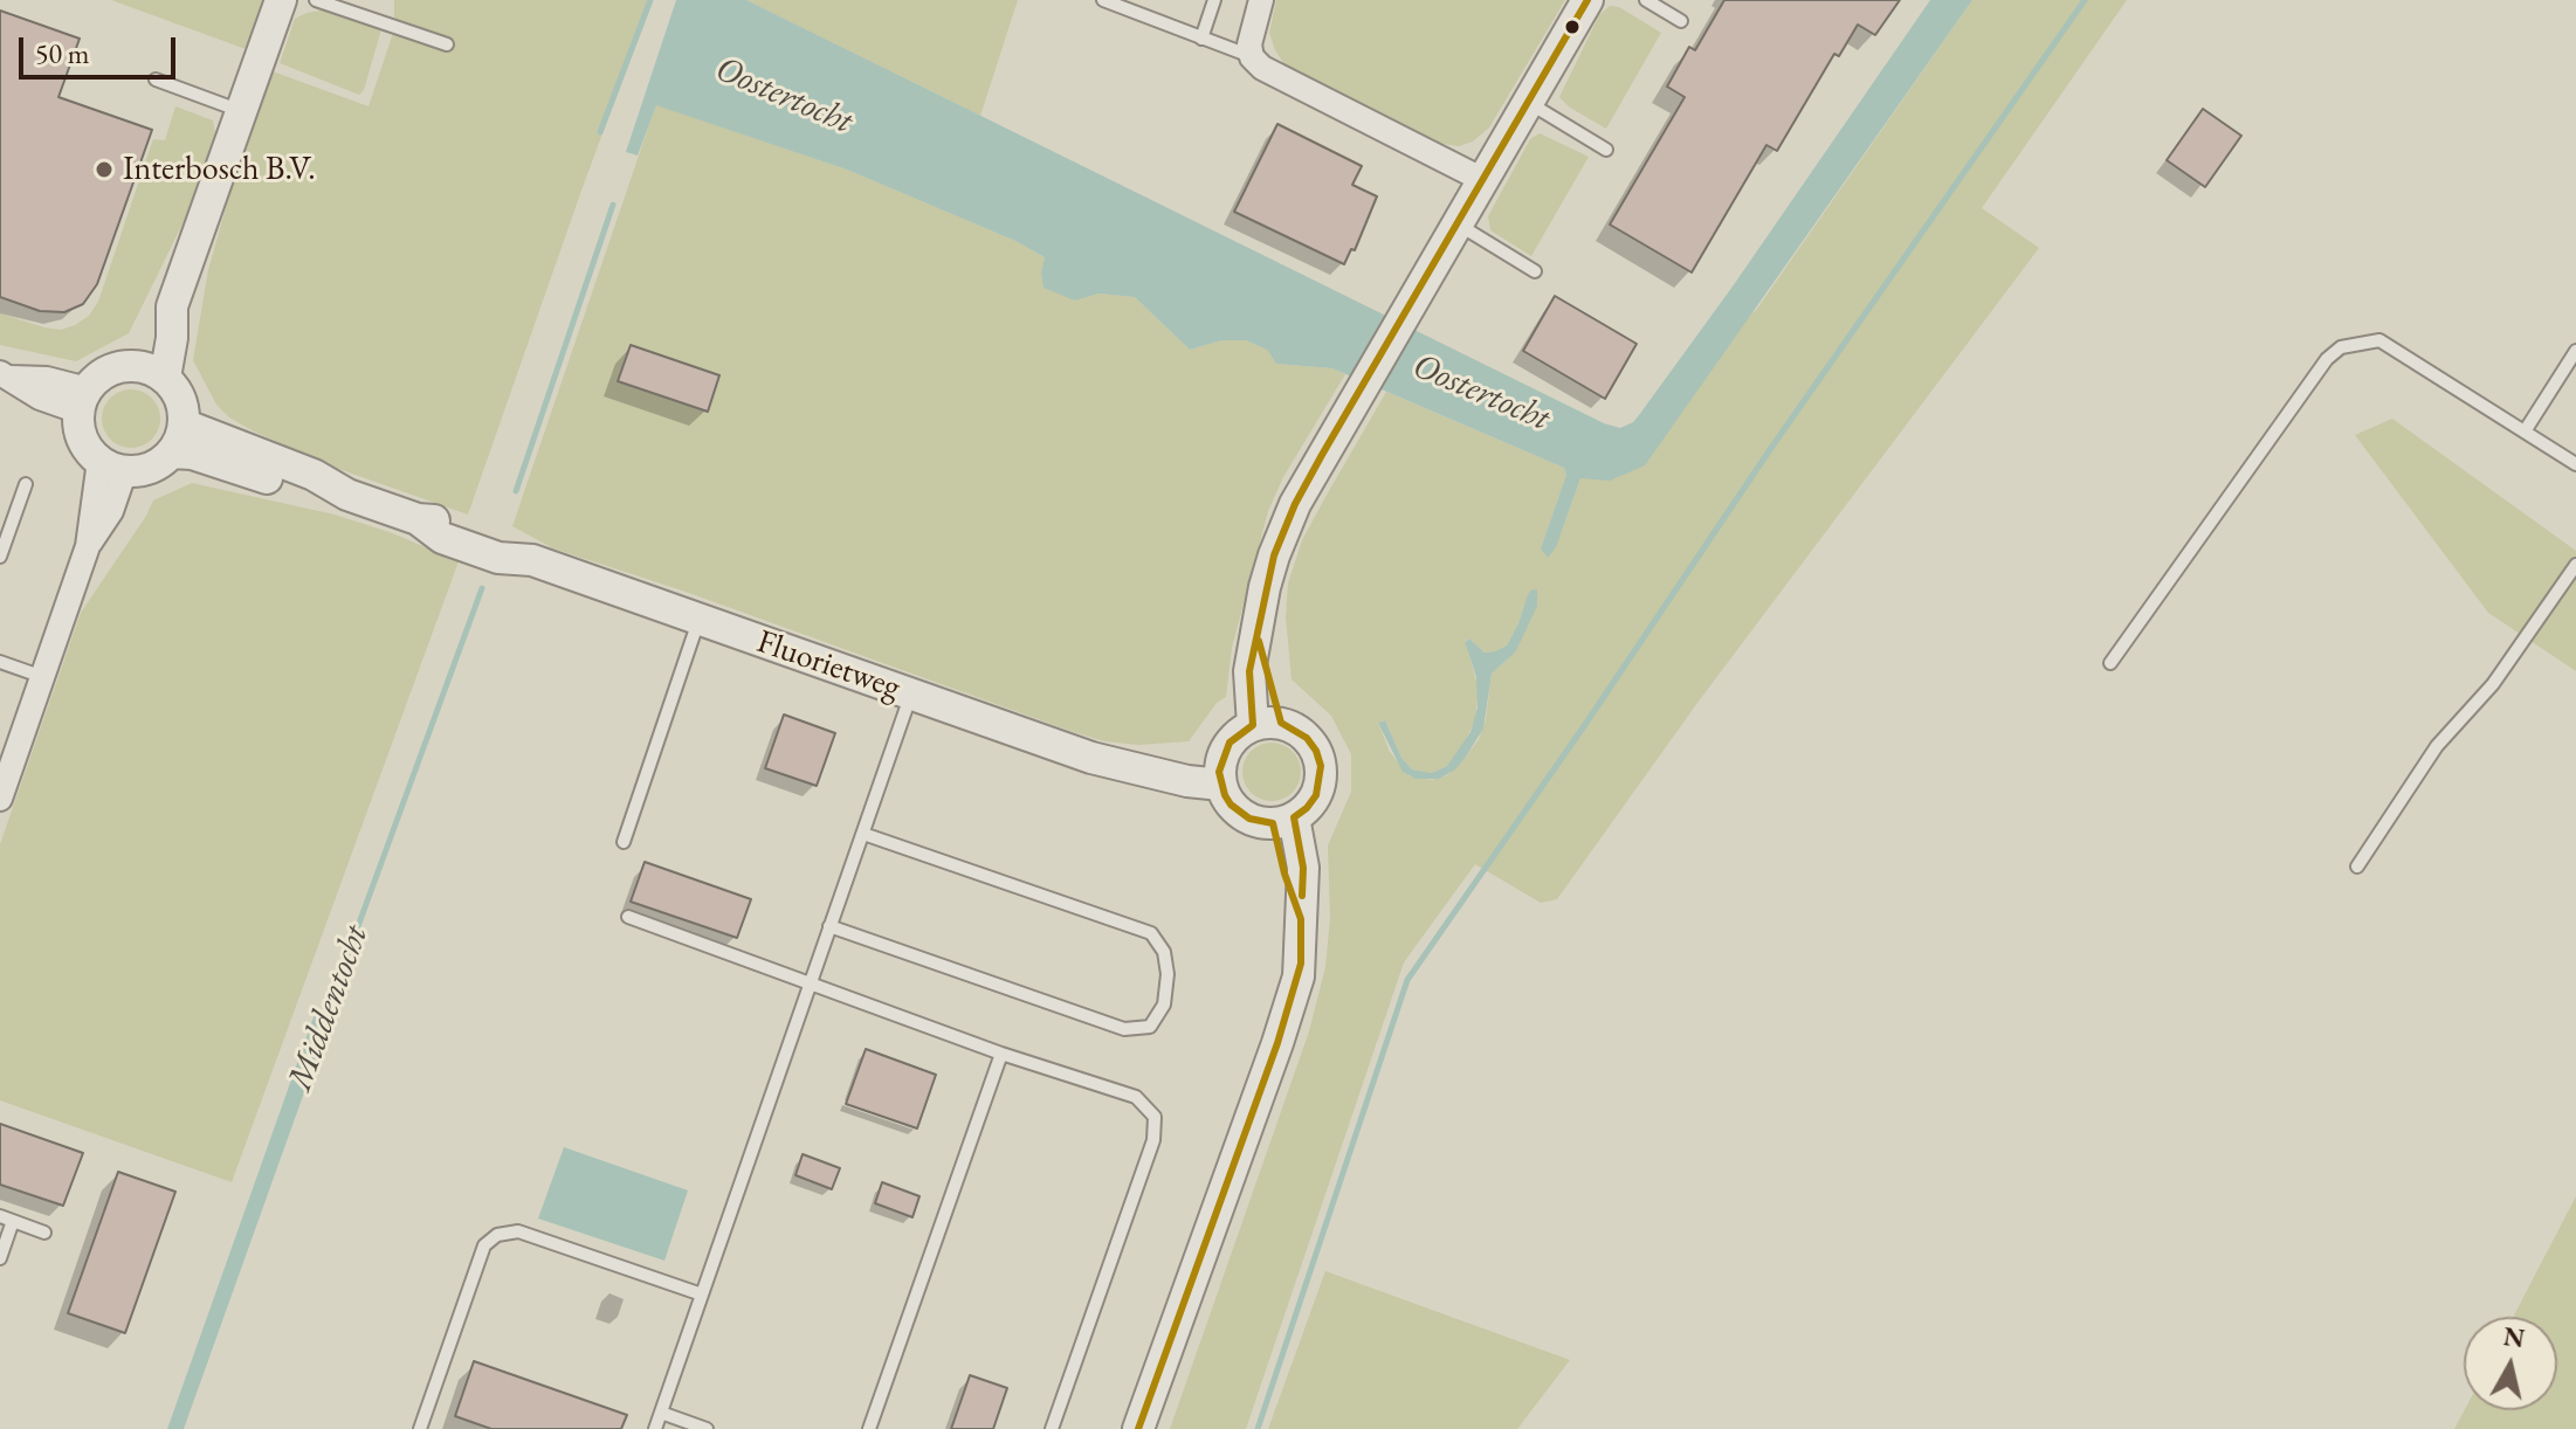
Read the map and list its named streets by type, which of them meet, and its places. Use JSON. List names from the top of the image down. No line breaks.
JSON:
{"streets":{"street":["Fluorietweg"]},"water":["Oostertocht","Middentocht"],"places":["Interbosch B.V."],"scale_bar":"50 m","north":"top"}
